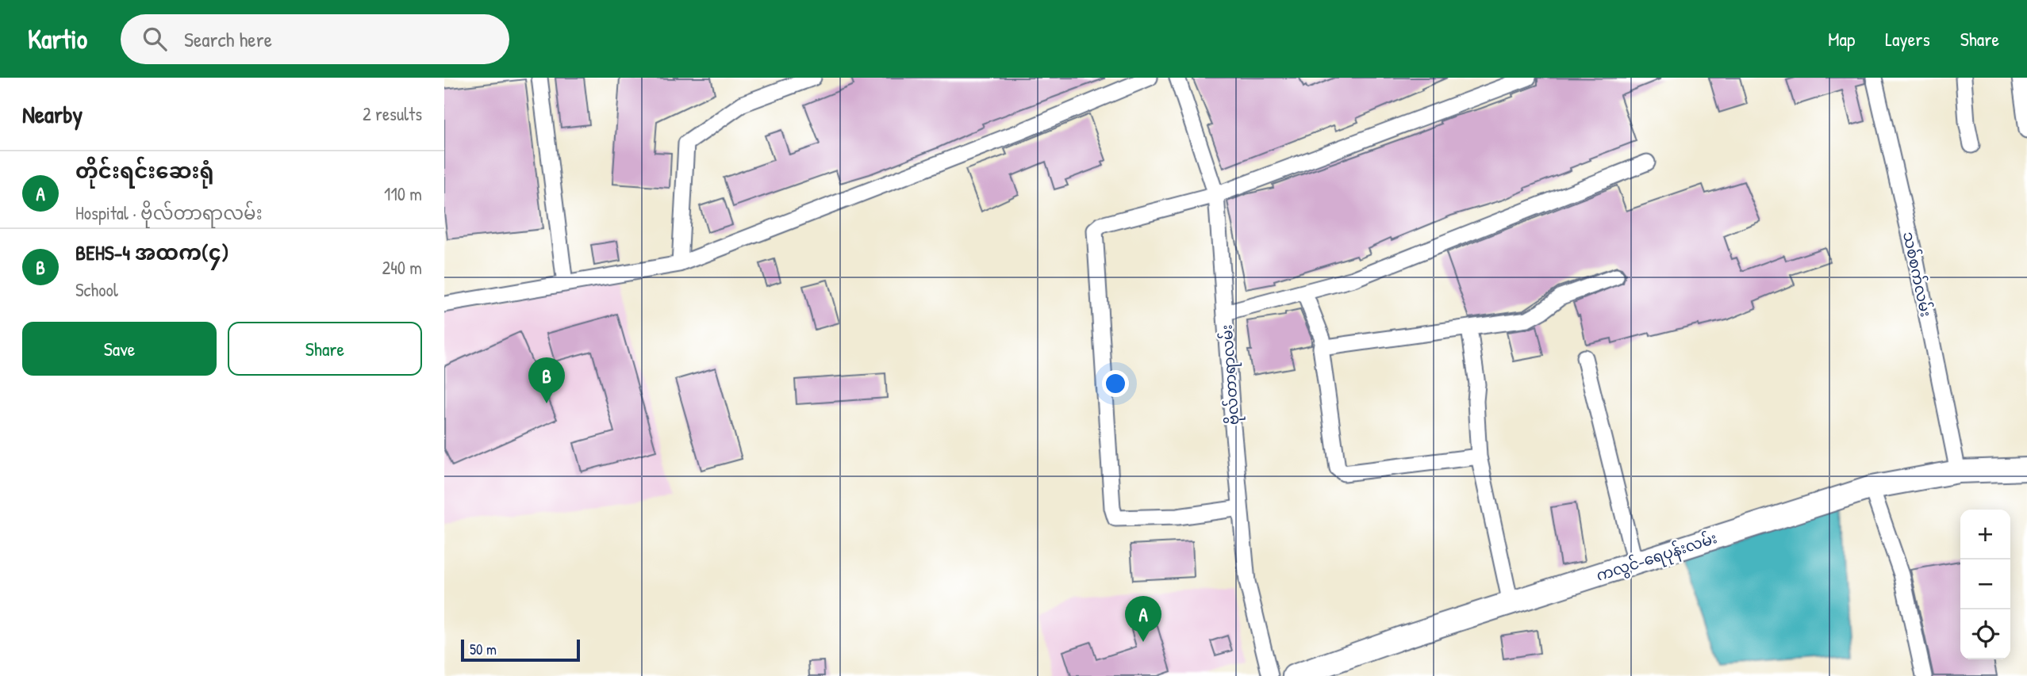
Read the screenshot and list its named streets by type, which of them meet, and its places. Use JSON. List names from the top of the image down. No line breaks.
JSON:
{"streets":{"street":["သစ်စက်လမ်း","ဗိုလ်တာရာလမ်း","ကလွင်-ရေပုန်းလမ်း"]},"crossings":[["သစ်စက်လမ်း","ကလွင်-ရေပုန်းလမ်း"]],"scale_bar":"50 m","page":{"header":"Kartio","search":"Search here","nav":["Map","Layers","Share"],"heading":["Nearby","2 results"],"list":[{"mark":"A","name":"တိုင်းရင်းဆေးရုံ","note":"Hospital · ဗိုလ်တာရာလမ်း","value":"110 m"},{"mark":"B","name":"BEHS-4 အထက(၄)","note":"School","value":"240 m"}],"buttons":["Save","Share"],"pins":["B","A"],"map_buttons":["+","−"],"scale":"50 m"}}
